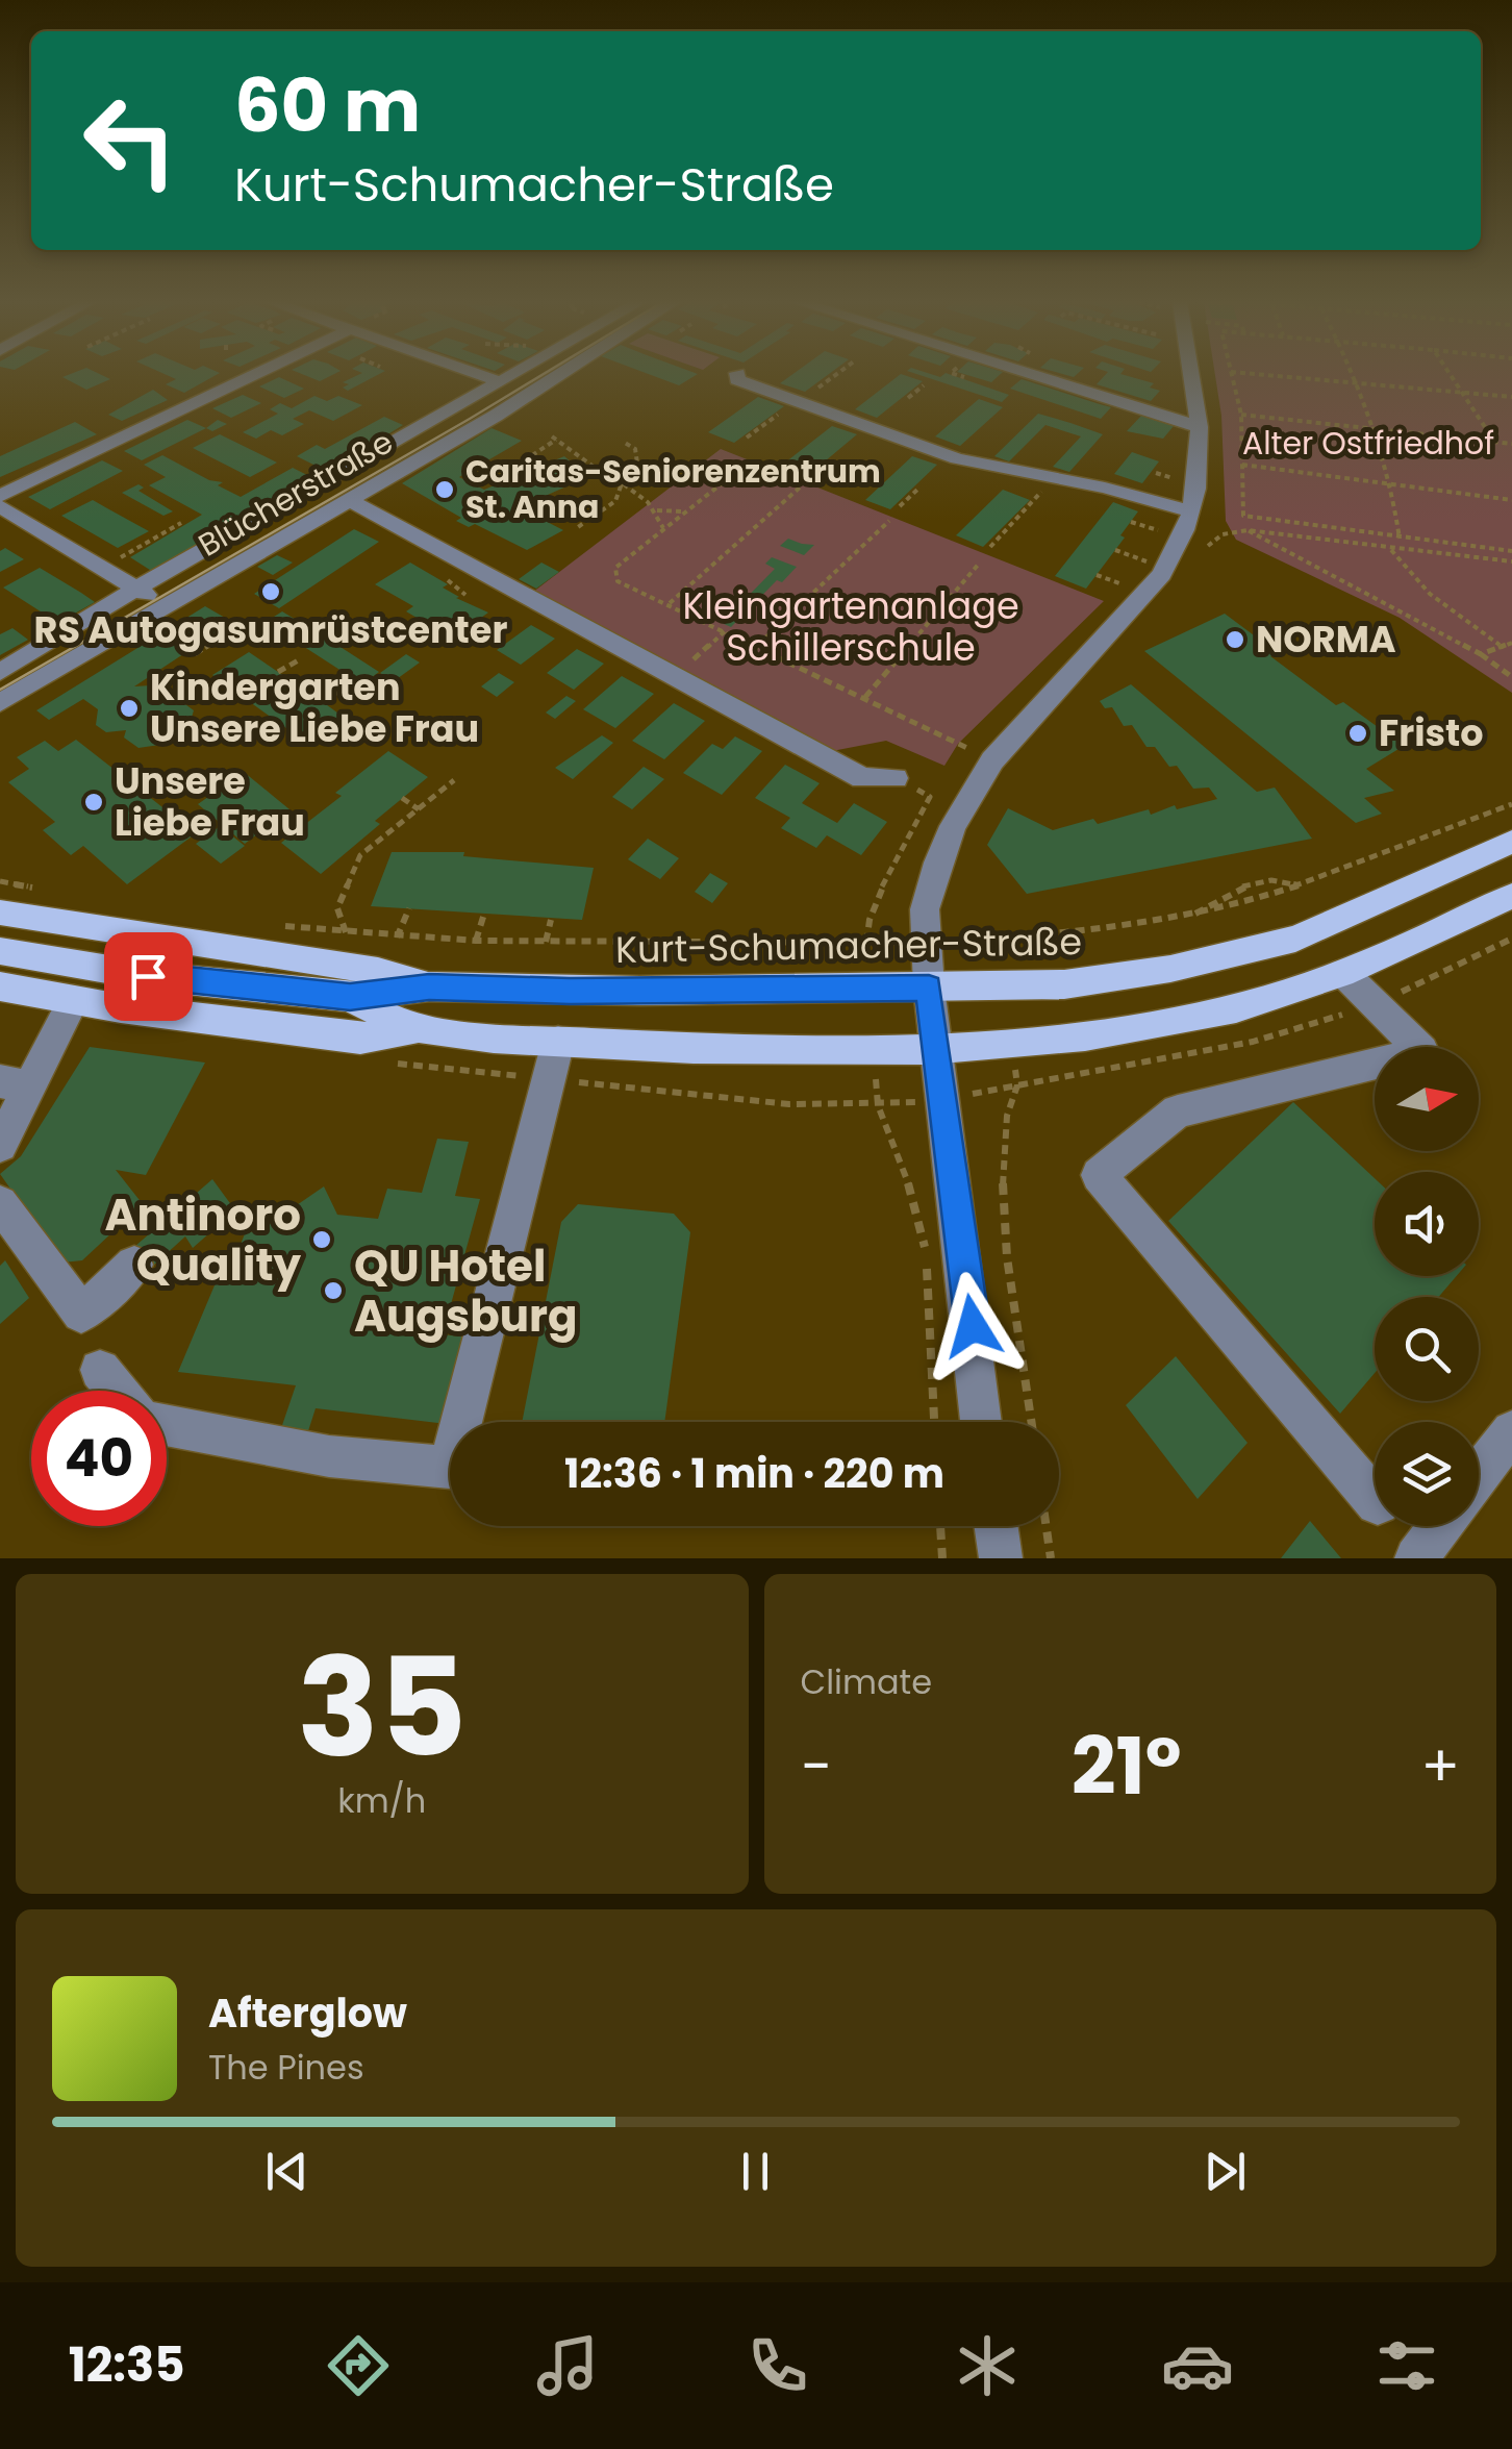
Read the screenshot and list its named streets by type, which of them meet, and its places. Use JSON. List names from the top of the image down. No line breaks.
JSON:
{"streets":{"main road":["Kurt-Schumacher-Straße"],"street":["Blücherstraße"]},"parks":["Alter Ostfriedhof","Kleingartenanlage Schillerschule"],"places":["Caritas-Seniorenzentrum St. Anna","RS Autogasumrüstcenter","NORMA","Kindergarten Unsere Liebe Frau","Fristo","Unsere Liebe Frau","Antinoro Quality","QU Hotel Augsburg"],"north":"right","page":{"turn":["60 m","Kurt-Schumacher-Straße"],"limit":"40","trip":"12:36 · 1 min · 220 m","tile":[["35","km/h"],"Climate"],"heat":["−","21°","+"],"song":["Afterglow","The Pines"],"tabs":"12:35"}}
